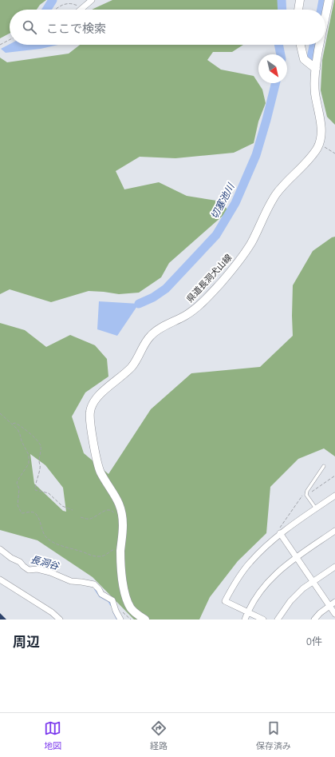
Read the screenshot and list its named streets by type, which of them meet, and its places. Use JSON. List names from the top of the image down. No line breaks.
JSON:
{"streets":{"main road":["県道長洞犬山線"]},"water":["切塞池川","長洞谷"],"north":"bottom right","page":{"search":"ここで検索","heading":["周辺","0件"],"nav":["地図","経路","保存済み"]}}
